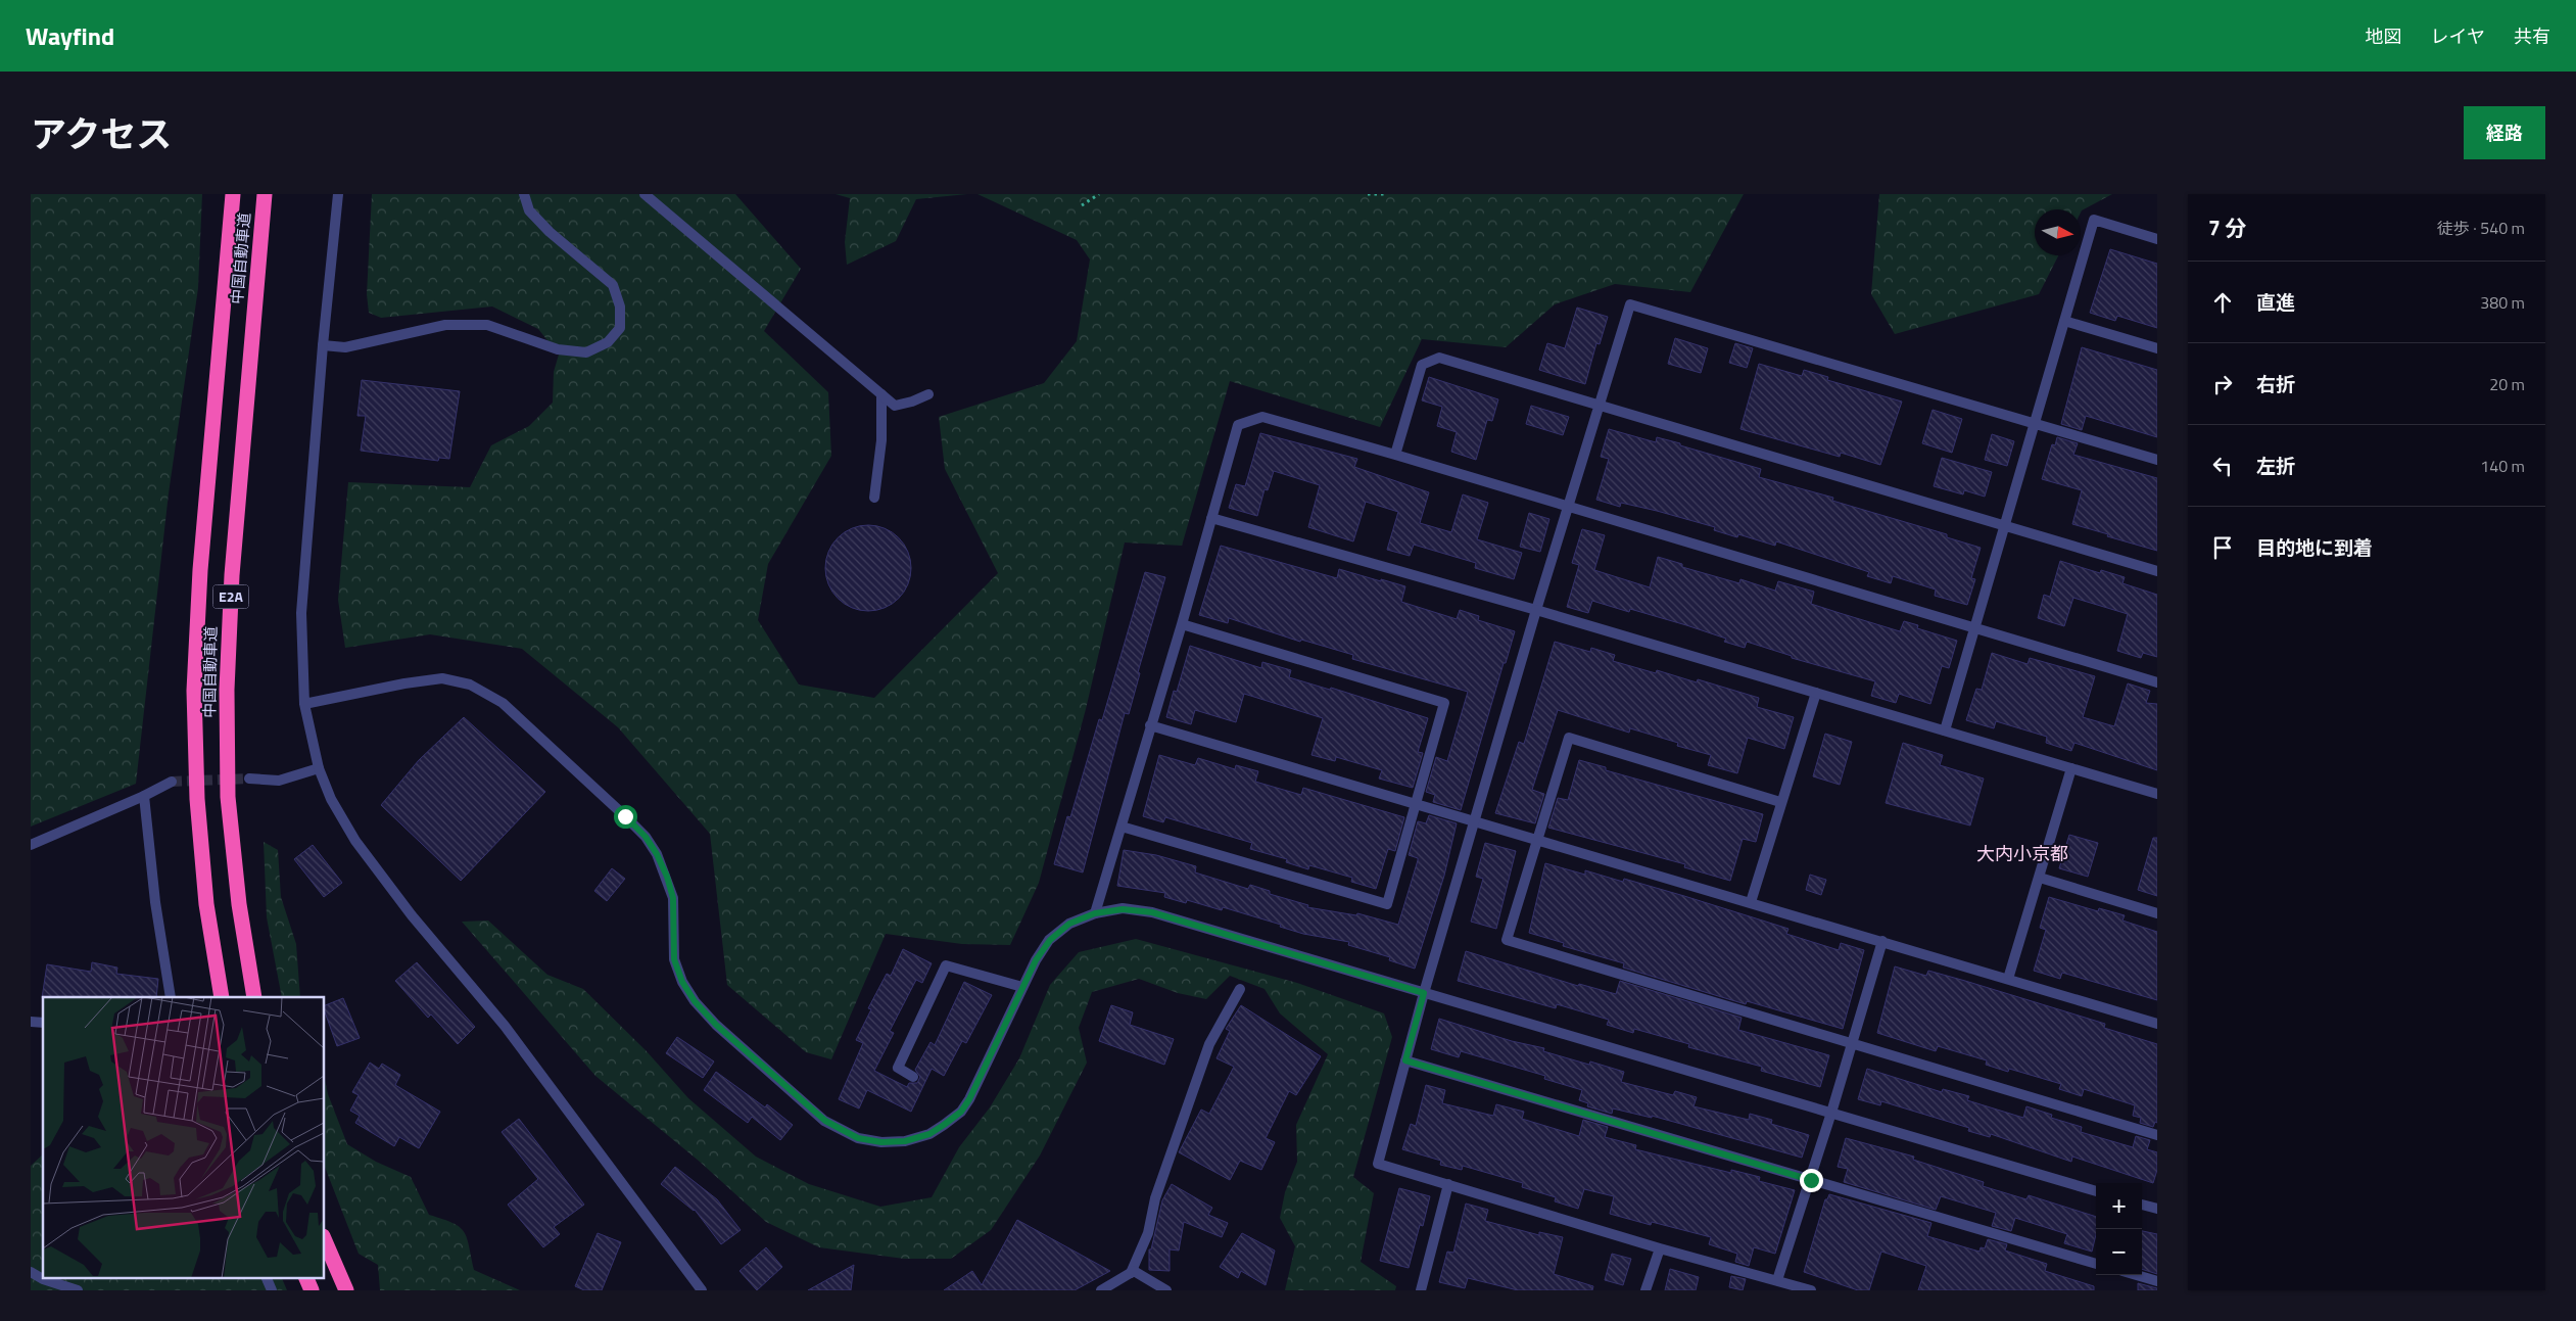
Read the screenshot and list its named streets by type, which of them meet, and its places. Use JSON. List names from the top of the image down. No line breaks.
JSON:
{"streets":{"highway":["中国自動車道","E2A"]},"districts":["大内小京都"],"north":"right","page":{"header":"Wayfind","nav":["地図","レイヤ","共有"],"title":"アクセス","buttons":"経路","heading":["7 分","徒歩 · 540 m"],"list":[["直進","380 m"],["右折","20 m"],["左折","140 m"],"目的地に到着"],"map_buttons":["+","−"]}}
